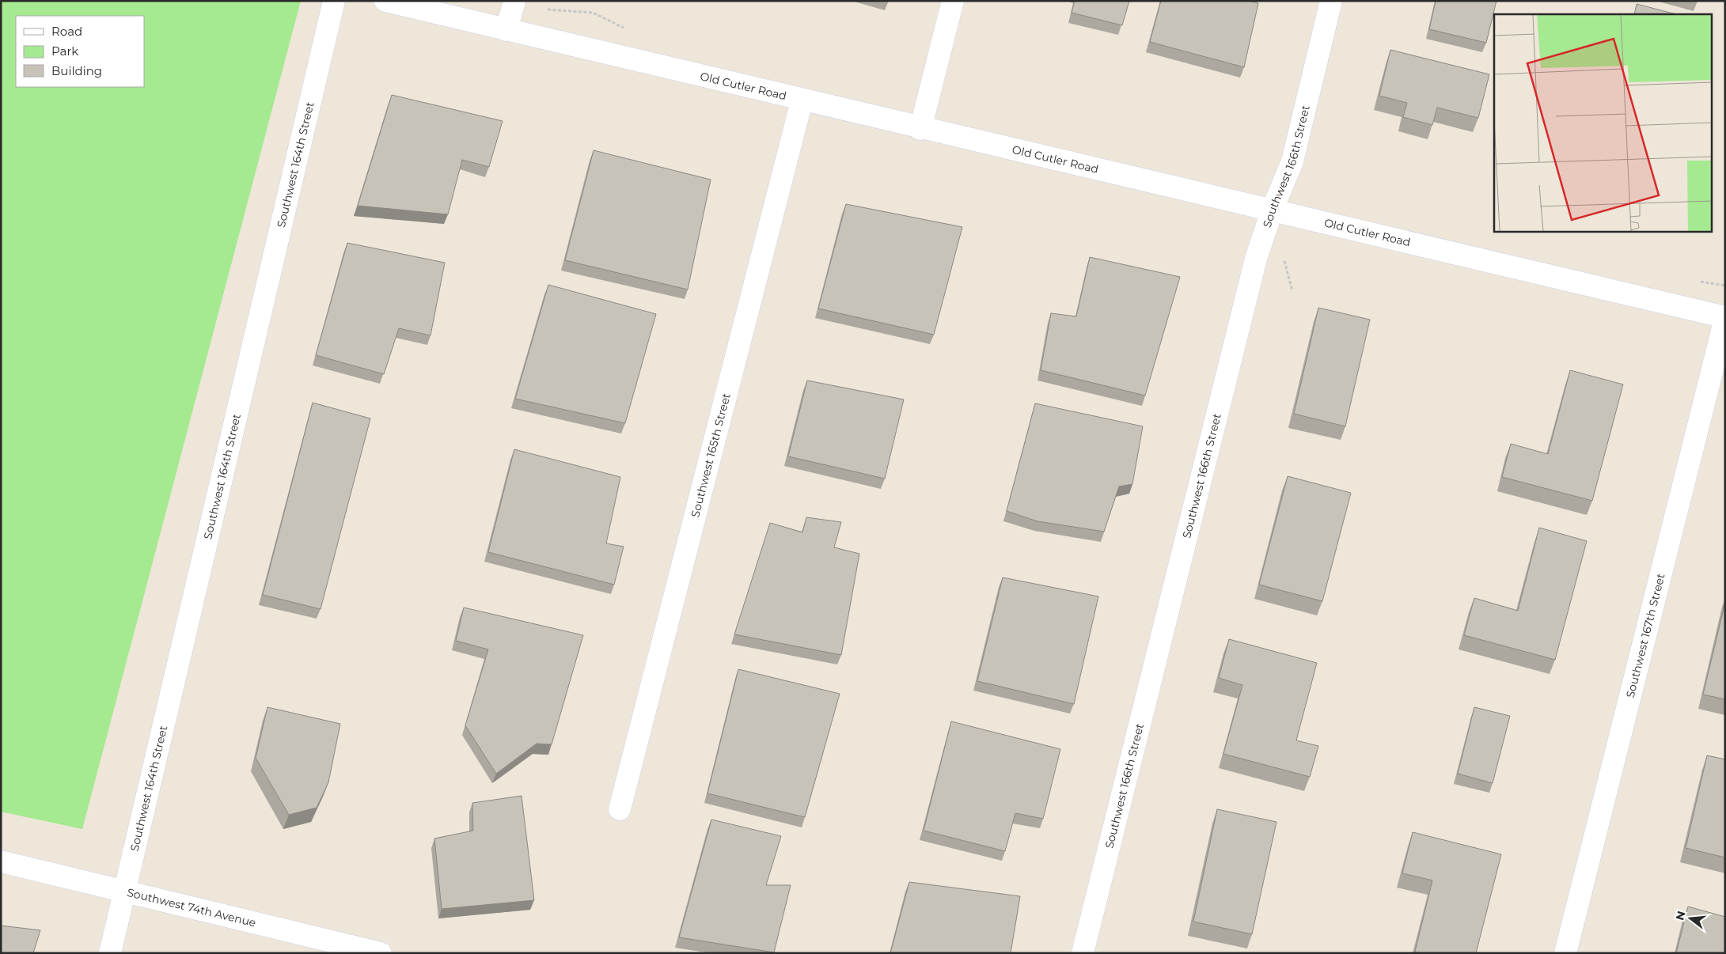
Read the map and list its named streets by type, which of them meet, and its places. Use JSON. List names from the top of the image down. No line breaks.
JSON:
{"streets":{"street":["Old Cutler Road","Southwest 164th Street","Southwest 166th Street","Southwest 165th Street","Southwest 167th Street","Southwest 74th Avenue"]},"crossings":[["Old Cutler Road","Southwest 166th Street"],["Old Cutler Road","Southwest 165th Street"],["Old Cutler Road","Southwest 167th Street"],["Southwest 164th Street","Southwest 74th Avenue"]],"legend":["Road","Park","Building"],"north":"left"}
